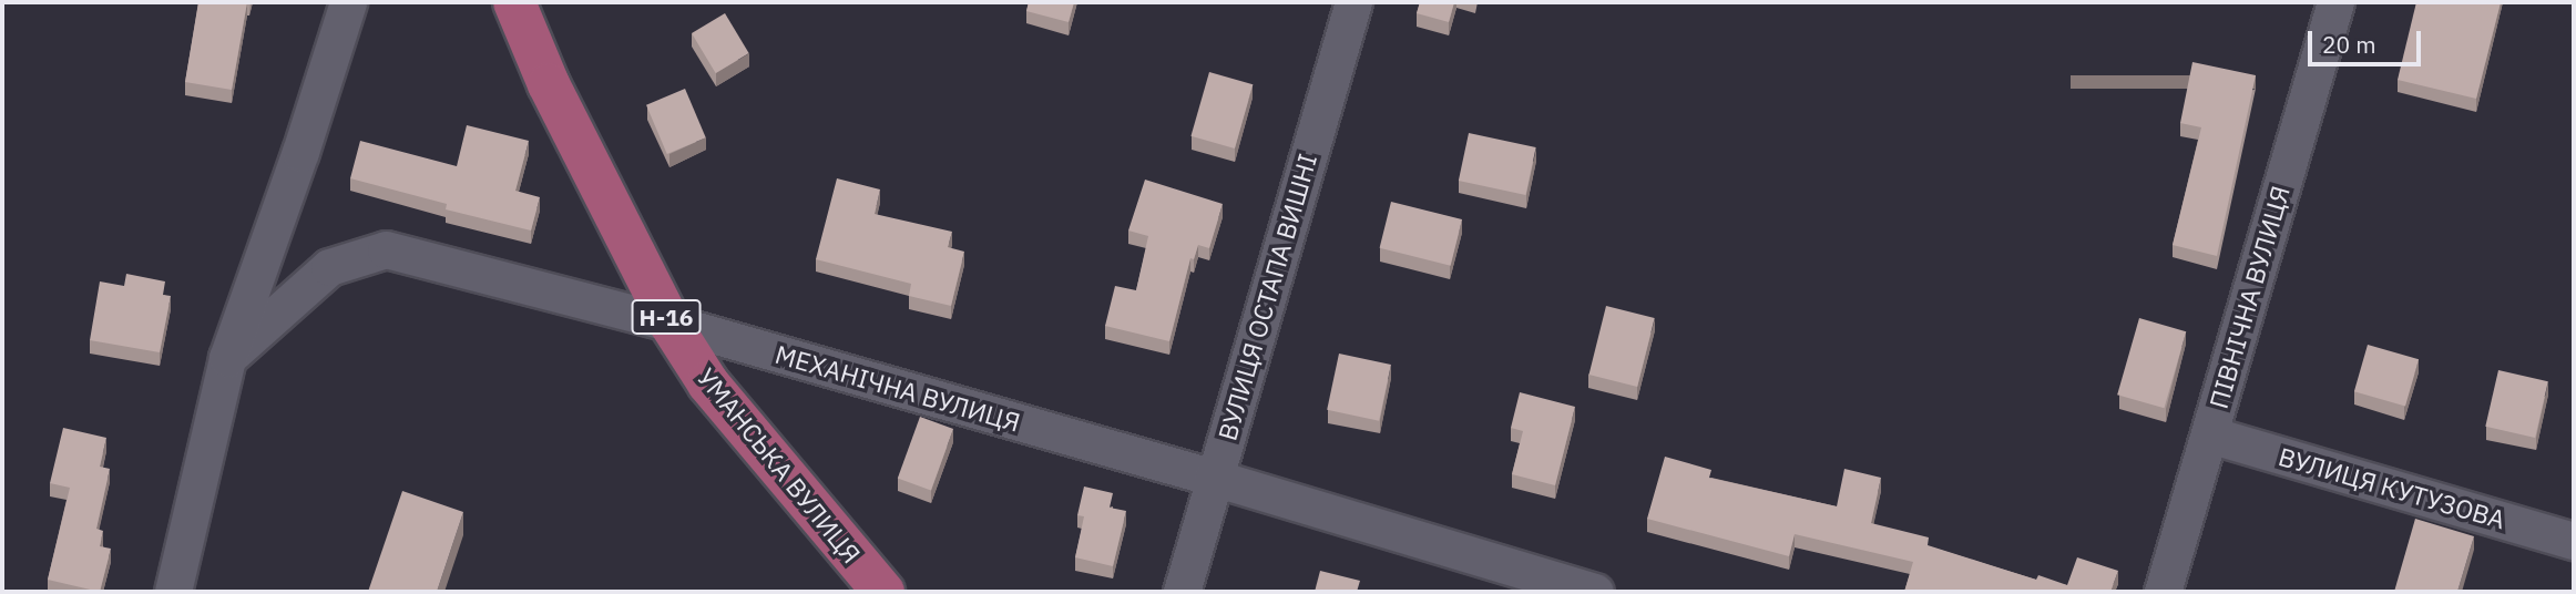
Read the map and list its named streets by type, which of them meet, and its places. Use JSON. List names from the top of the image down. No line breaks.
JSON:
{"streets":{"main road":["Н-16","УМАНСЬКА ВУЛИЦЯ"],"street":["ВУЛИЦЯ ОСТАПА ВИШНІ","ПІВНІЧНА ВУЛИЦЯ","МЕХАНІЧНА ВУЛИЦЯ","ВУЛИЦЯ КУТУЗОВА"]},"crossings":[["ВУЛИЦЯ ОСТАПА ВИШНІ","МЕХАНІЧНА ВУЛИЦЯ"],["ПІВНІЧНА ВУЛИЦЯ","ВУЛИЦЯ КУТУЗОВА"],["МЕХАНІЧНА ВУЛИЦЯ","УМАНСЬКА ВУЛИЦЯ"]],"scale_bar":"20 m"}
